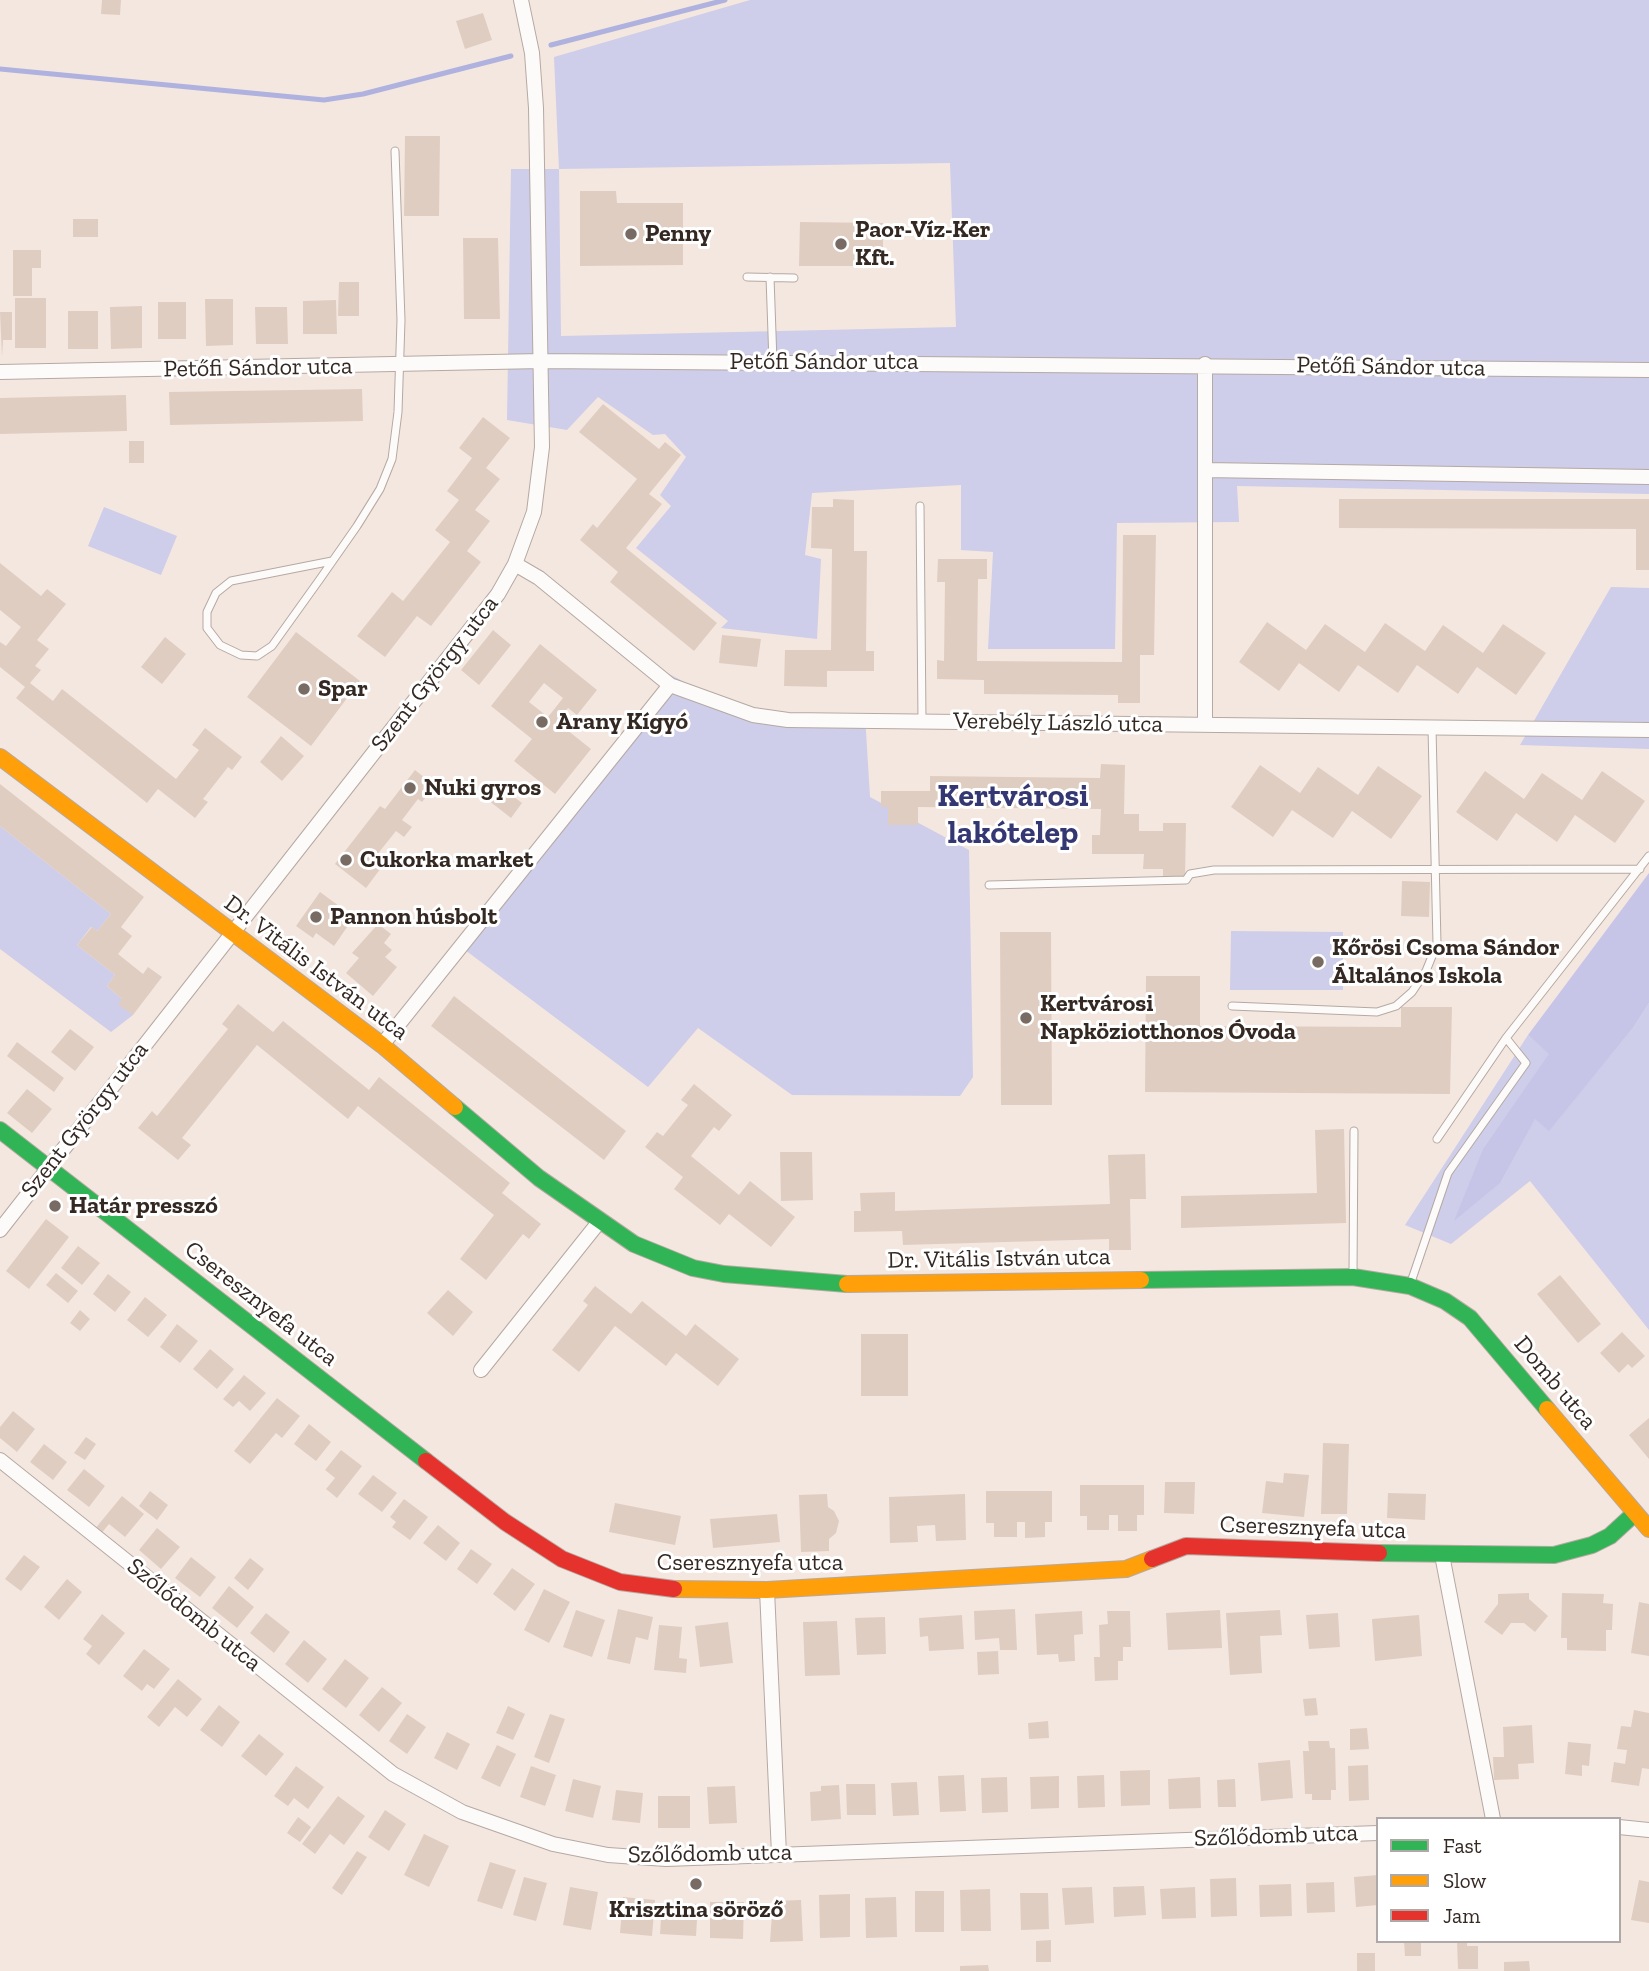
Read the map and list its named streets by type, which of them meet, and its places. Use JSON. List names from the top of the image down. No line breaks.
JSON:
{"streets":{"street":["Petőfi Sándor utca","Szent György utca","Verebély László utca","Dr. Vitális István utca","Cseresznyefa utca","Domb utca","Szőlődomb utca"]},"crossings":[["Petőfi Sándor utca","Szent György utca"],["Szent György utca","Verebély László utca"],["Szent György utca","Dr. Vitális István utca"],["Szent György utca","Cseresznyefa utca"],["Dr. Vitális István utca","Domb utca"],["Cseresznyefa utca","Domb utca"]],"districts":["Kertvárosi lakótelep"],"places":["Penny","Paor-Víz-Ker Kft.","Spar","Arany Kígyó","Nuki gyros","Cukorka market","Pannon húsbolt","Kőrösi Csoma Sándor Általános Iskola","Kertvárosi Napköziotthonos Óvoda","Határ presszó","Krisztina söröző"],"legend":["Fast","Slow","Jam"]}
